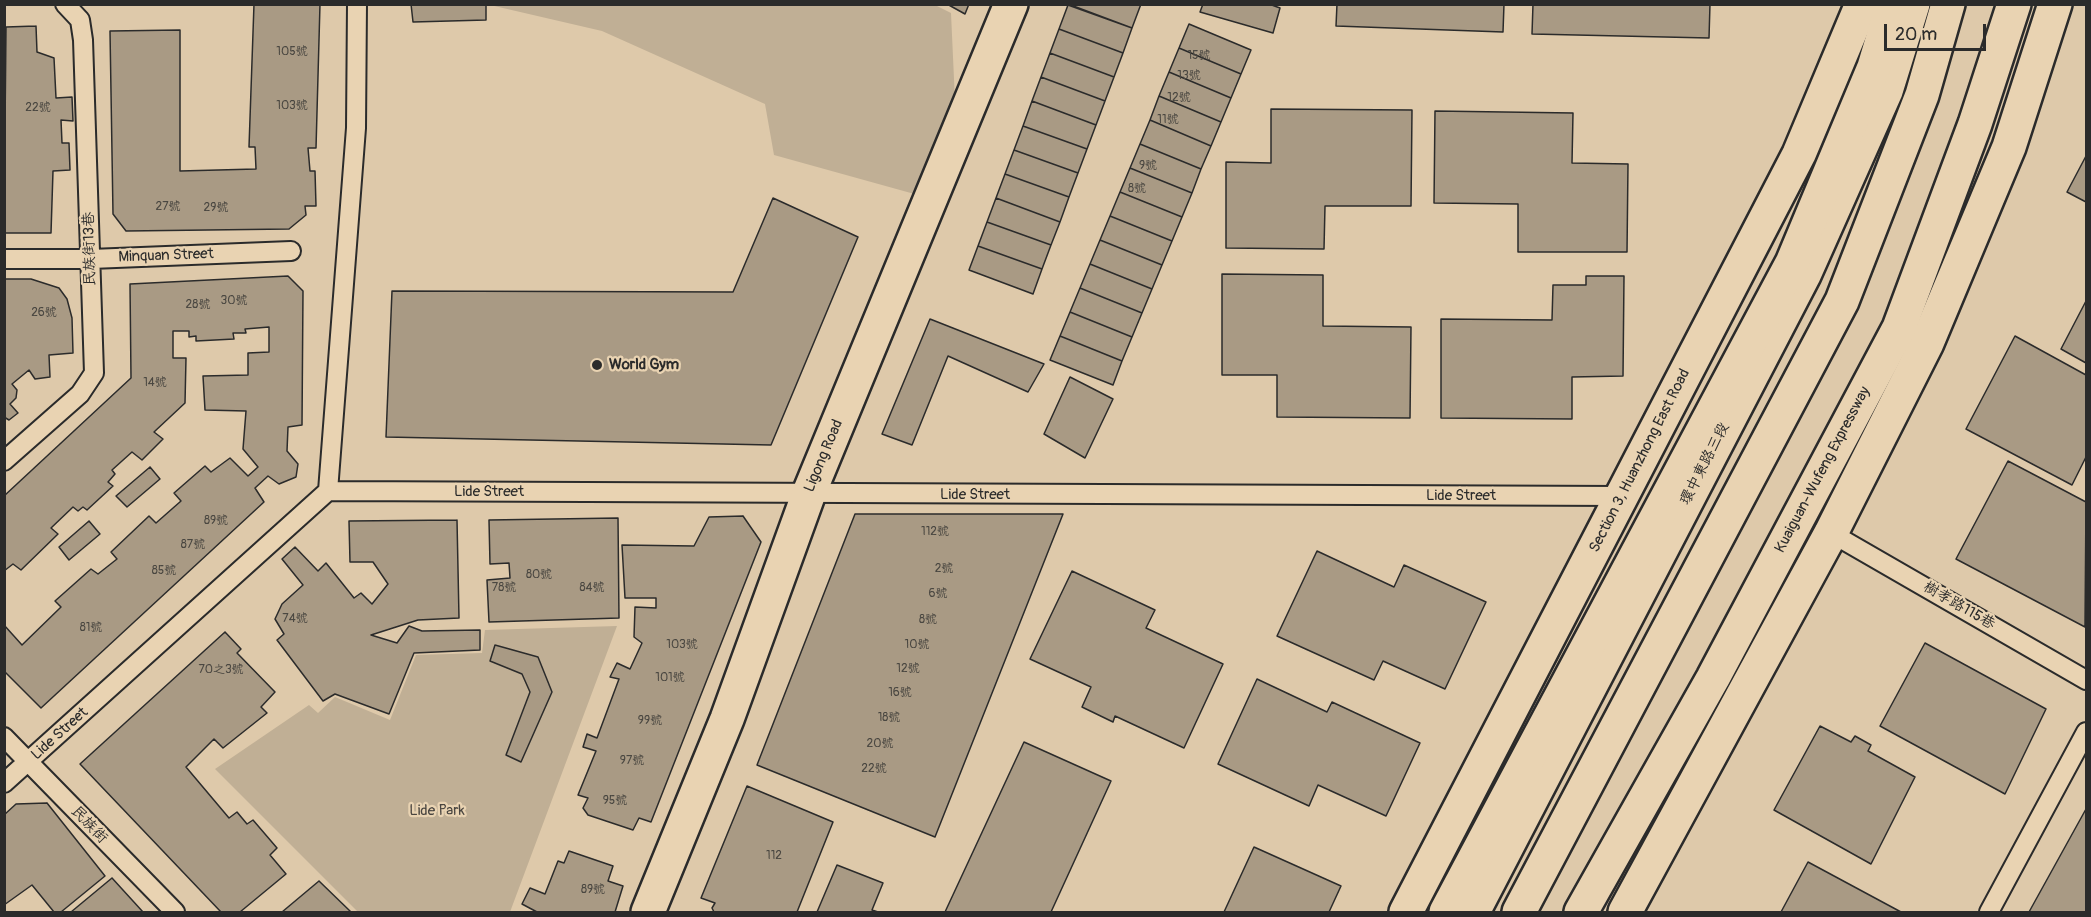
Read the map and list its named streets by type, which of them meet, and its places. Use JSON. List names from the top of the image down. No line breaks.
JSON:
{"streets":{"main road":["Ligong Road","Section 3, Huanzhong East Road","環中東路三段","Kuaiguan-Wufeng Expressway"],"lane":["民族街13巷","Minquan Street","Lide Street","樹孝路115巷","民族街"]},"crossings":[["民族街13巷","Minquan Street"],["Ligong Road","Lide Street"],["Section 3, Huanzhong East Road","Lide Street"],["Lide Street","民族街"]],"parks":["Lide Park"],"places":["World Gym"],"house_numbers":["105號","15號","13號","12號","103號","22號","11號","9號","8號","27號","29號","30號","28號","26號","14號","89號","112號","87號","2號","85號","80號","78號","84號","6號","74號","8號","81號","103號","10號","12號","70之3號","101號","16號","18號","99號","20號","97號","22號","95號","112","89號"],"scale_bar":"20 m"}
